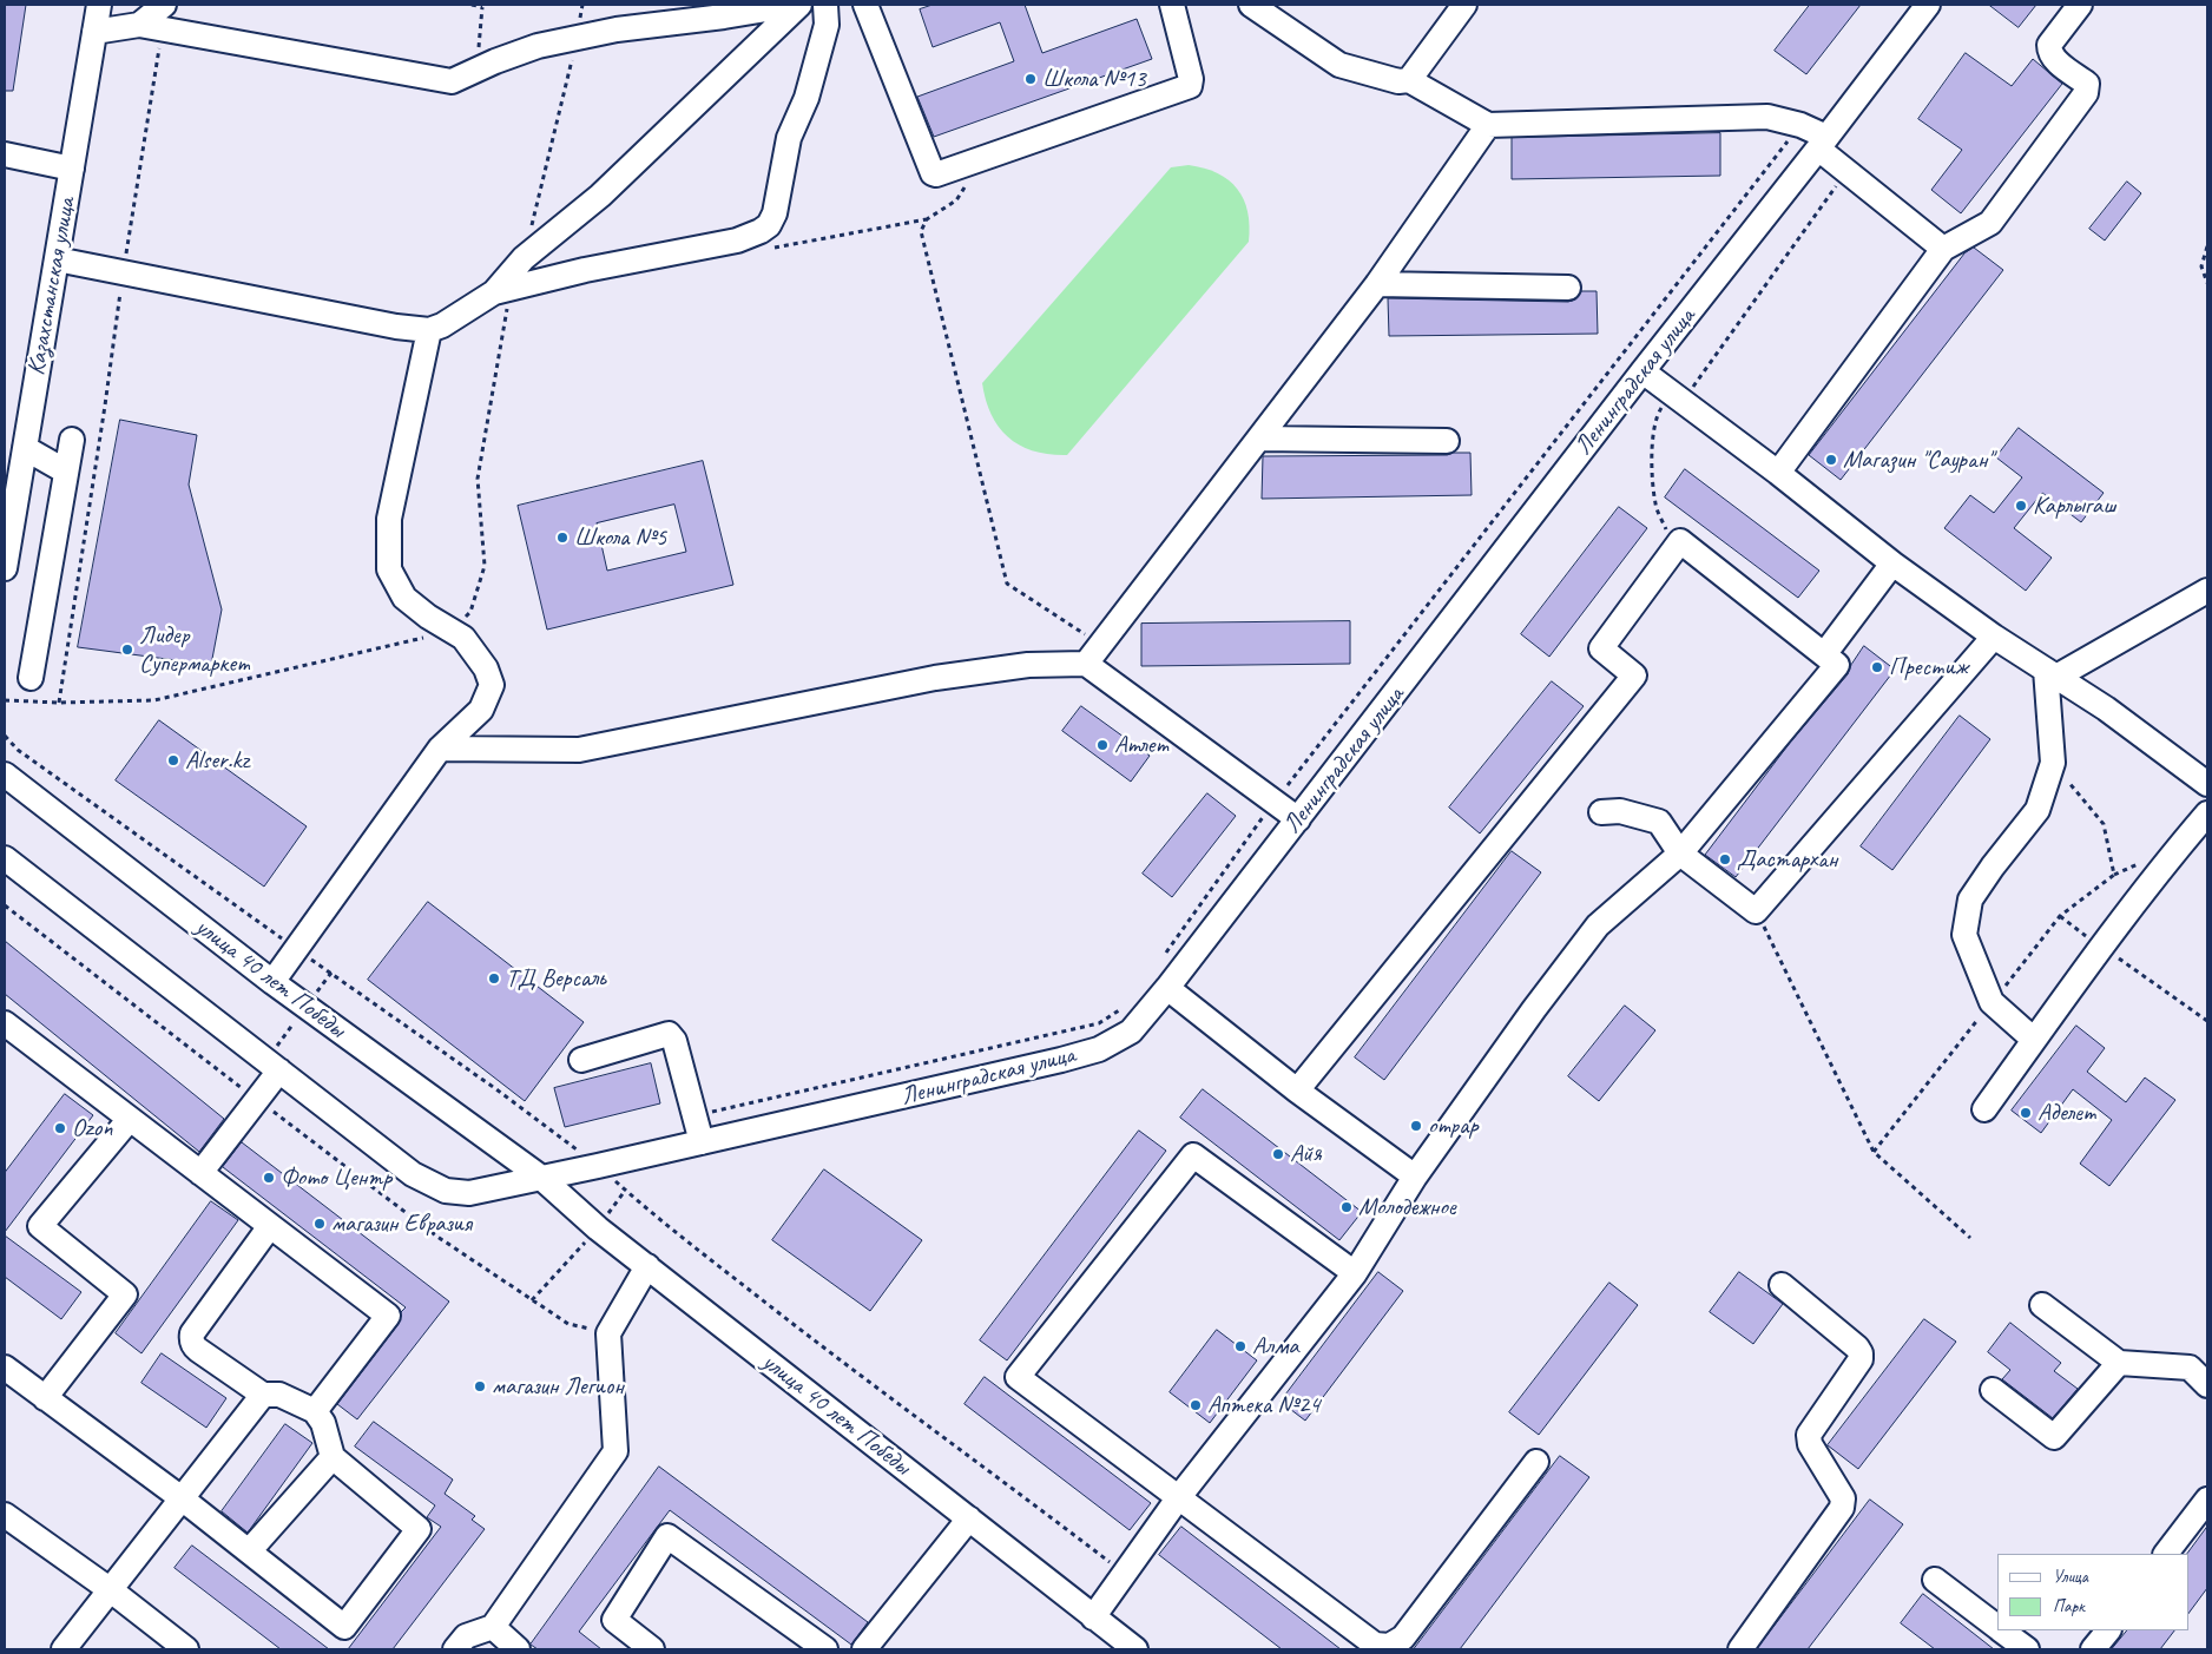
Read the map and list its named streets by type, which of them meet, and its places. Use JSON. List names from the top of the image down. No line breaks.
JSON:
{"streets":{"street":["Казахстанская улица","Ленинградская улица","улица 40 лет Победы"]},"crossings":[["Ленинградская улица","улица 40 лет Победы"]],"places":["Школа №13","Магазин \"Сауран\"","Карлыгаш","Школа №5","Лидер Супермаркет","Престиж","Атлет","Alser.kz","Дастархан","ТД Версаль","Аделет","отрар","Ozon","Айя","Фото Центр","Молодежное","магазин Евразия","Алма","магазин Легион","Аптека №24"],"legend":["Улица","Парк"]}
